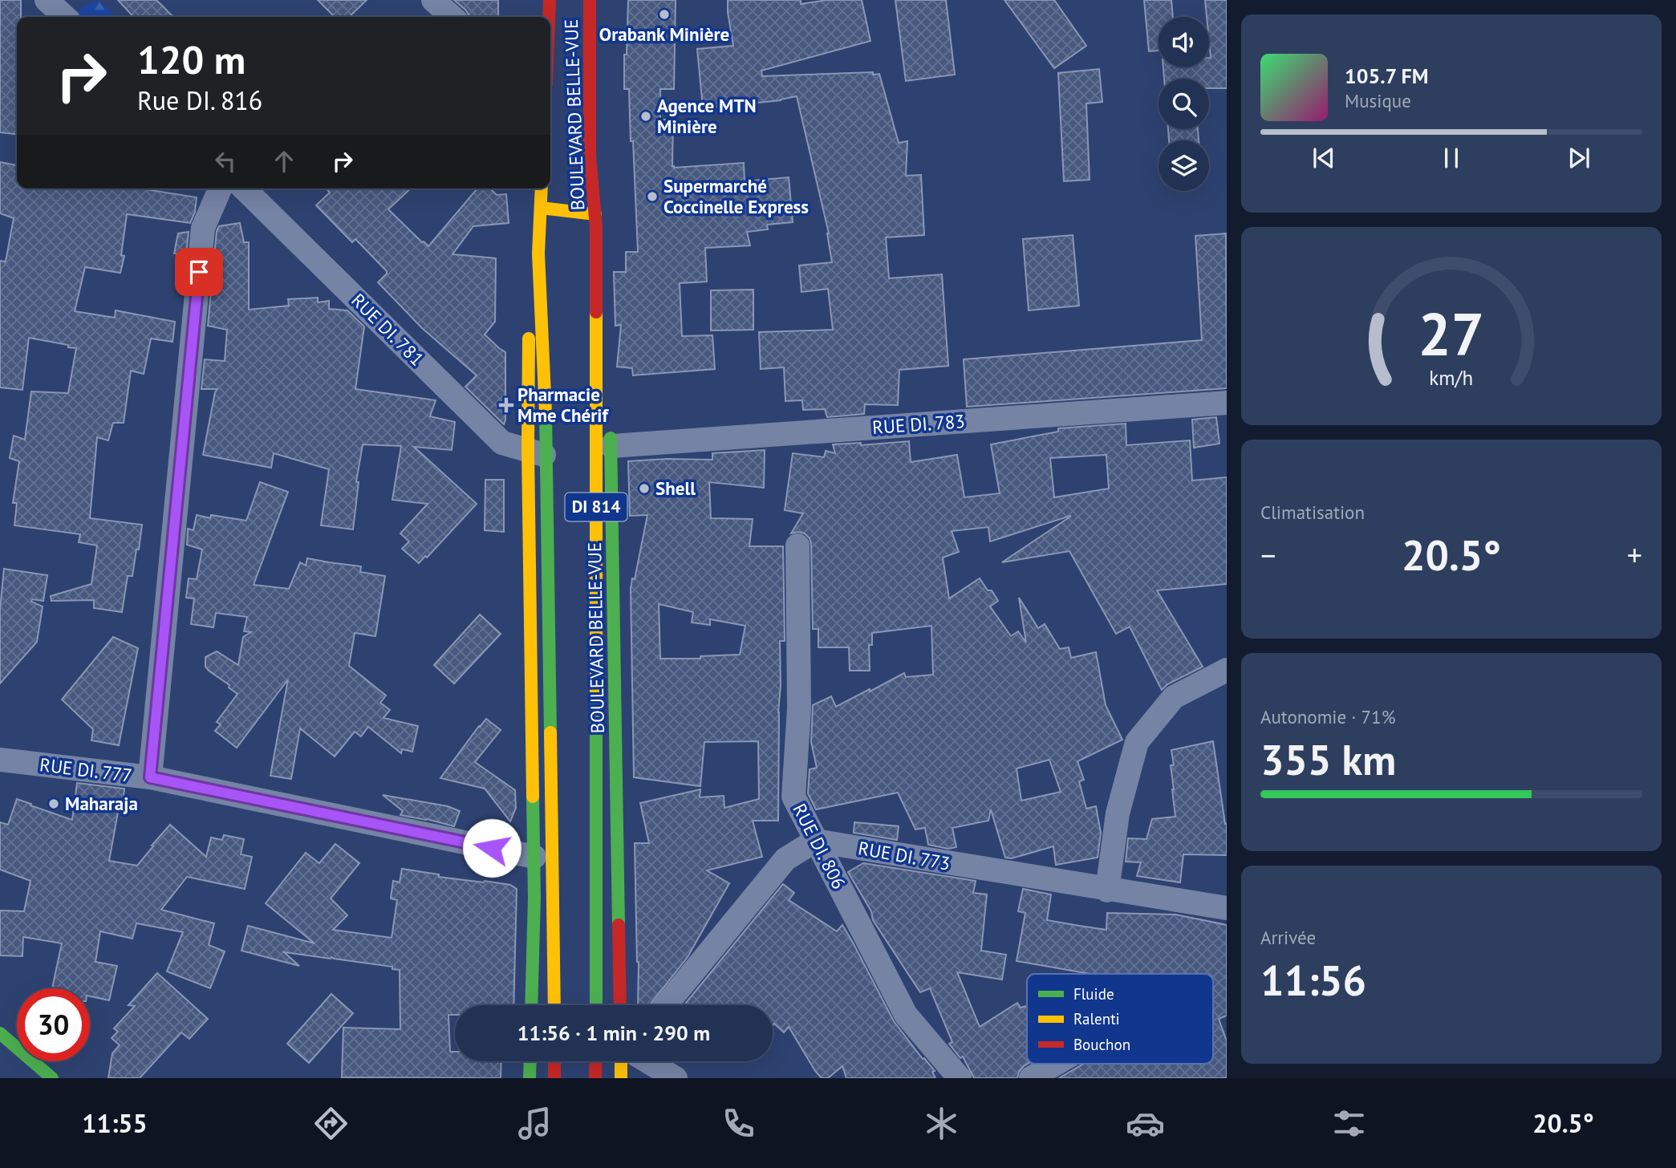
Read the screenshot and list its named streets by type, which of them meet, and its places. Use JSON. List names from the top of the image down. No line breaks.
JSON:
{"streets":{"main road":["BOULEVARD BELLE-VUE","DI 814"],"street":["RUE DI. 781","RUE DI. 783","RUE DI. 777","RUE DI. 806","RUE DI. 773"]},"crossings":[["BOULEVARD BELLE-VUE","RUE DI. 781"],["BOULEVARD BELLE-VUE","RUE DI. 783"],["BOULEVARD BELLE-VUE","RUE DI. 777"],["RUE DI. 806","RUE DI. 773"]],"places":{"other":["Orabank Minière","Agence MTN Minière","Supermarché Coccinelle Express","Shell","Maharaja"],"health":["Pharmacie Mme Chérif"]},"legend":["Fluide","Ralenti","Bouchon"],"page":{"turn":["120 m","Rue DI. 816"],"song":["105.7 FM","Musique"],"tile":["Climatisation",["Autonomie · 71%","355 km"],["Arrivée","11:56"]],"heat":["−","20.5°","+"],"limit":"30","trip":"11:56 · 1 min · 290 m","tabs":["11:55","20.5°"],"gauge":["27","km/h"]}}
